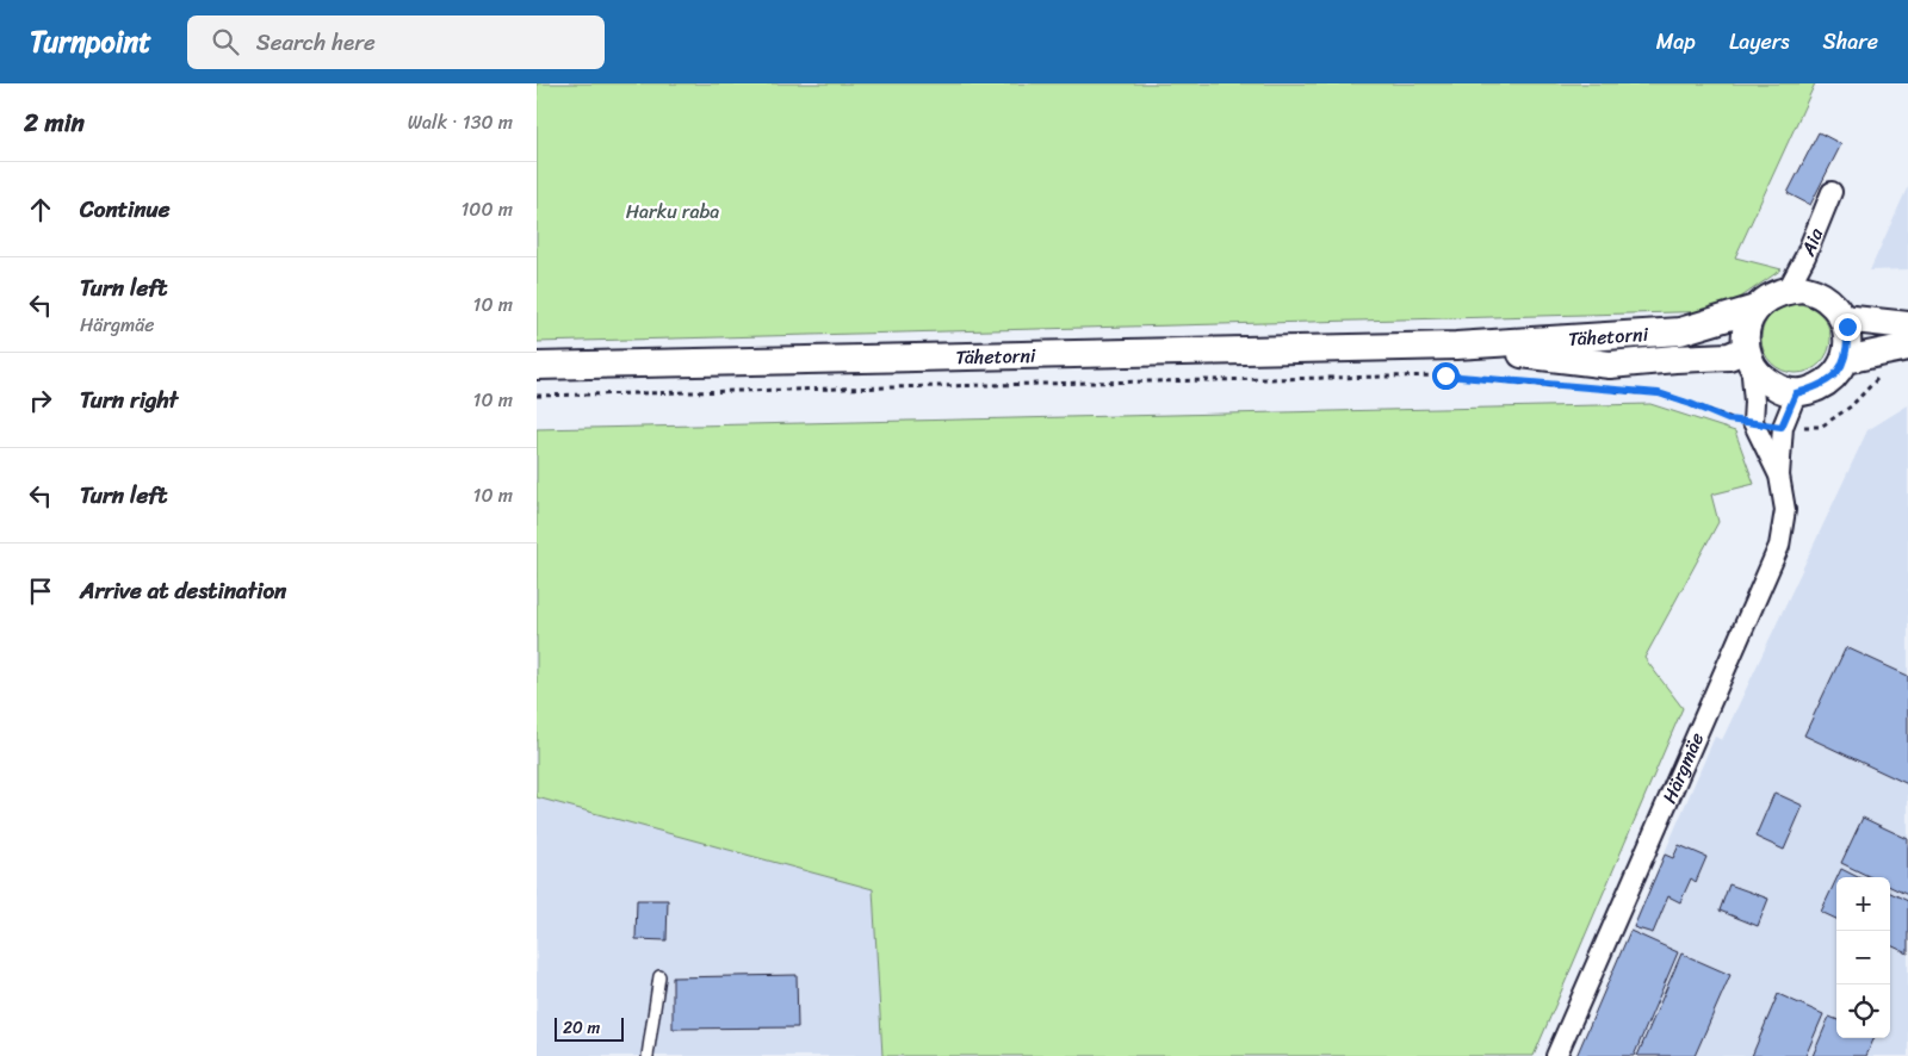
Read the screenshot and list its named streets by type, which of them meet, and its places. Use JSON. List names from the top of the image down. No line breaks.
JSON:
{"streets":{"street":["Aia","Tähetorni","Härgmäe"]},"crossings":[["Aia","Tähetorni"],["Aia","Härgmäe"],["Tähetorni","Härgmäe"]],"parks":["Harku raba"],"scale_bar":"20 m","page":{"header":"Turnpoint","search":"Search here","nav":["Map","Layers","Share"],"heading":["2 min","Walk · 130 m"],"list":[["Continue","100 m"],["Turn left","Härgmäe","10 m"],["Turn right","10 m"],["Turn left","10 m"],"Arrive at destination"],"map_buttons":["+","−"],"scale":"20 m"}}
